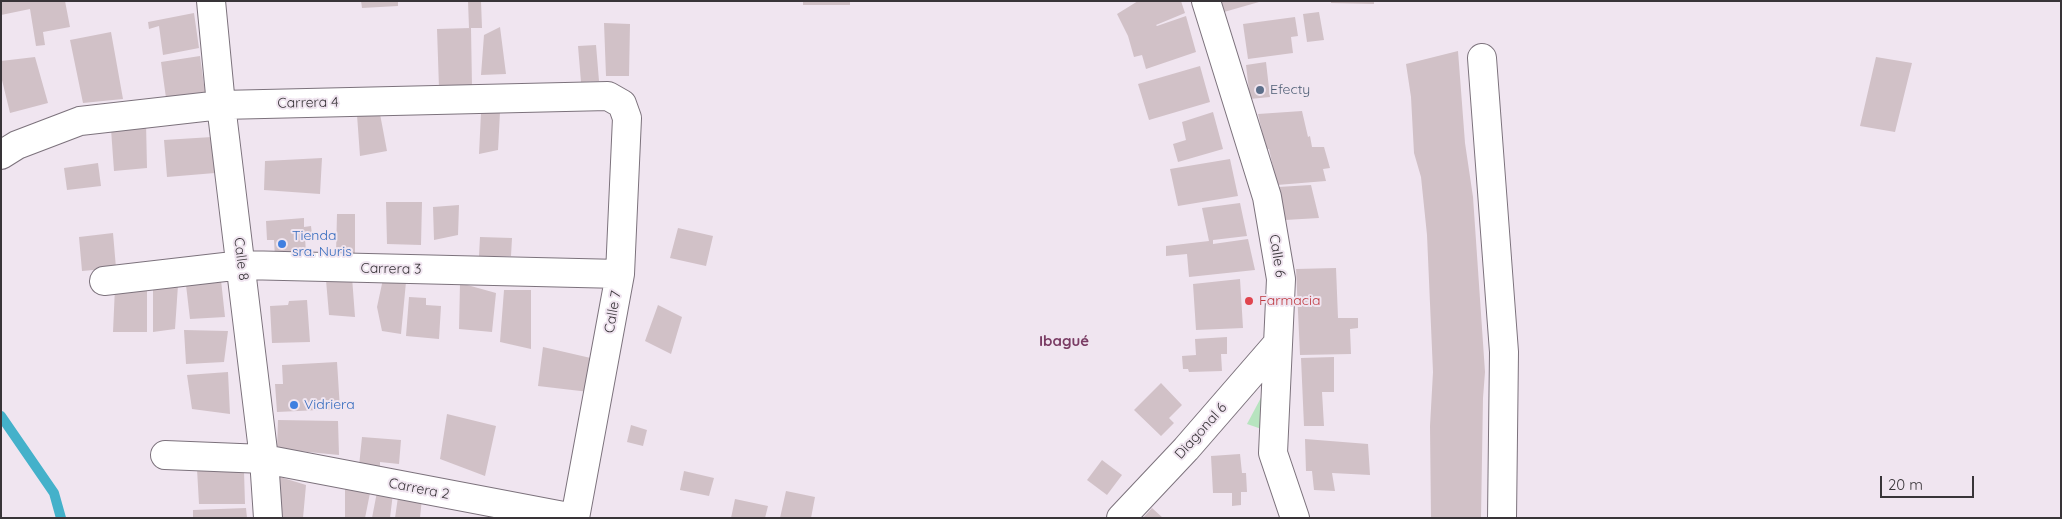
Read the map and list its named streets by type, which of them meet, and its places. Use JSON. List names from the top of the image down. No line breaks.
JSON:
{"streets":{"street":["Carrera 4","Calle 6","Calle 8","Carrera 3","Calle 7","Diagonal 6","Carrera 2"]},"crossings":[["Carrera 4","Calle 8"],["Carrera 4","Calle 7"],["Calle 6","Diagonal 6"],["Calle 8","Carrera 3"],["Calle 8","Carrera 2"],["Carrera 3","Calle 7"],["Calle 7","Carrera 2"]],"districts":["Ibagué"],"places":["Efecty","Tienda sra. Nuris","Farmacia","Vidriera"],"scale_bar":"20 m"}
